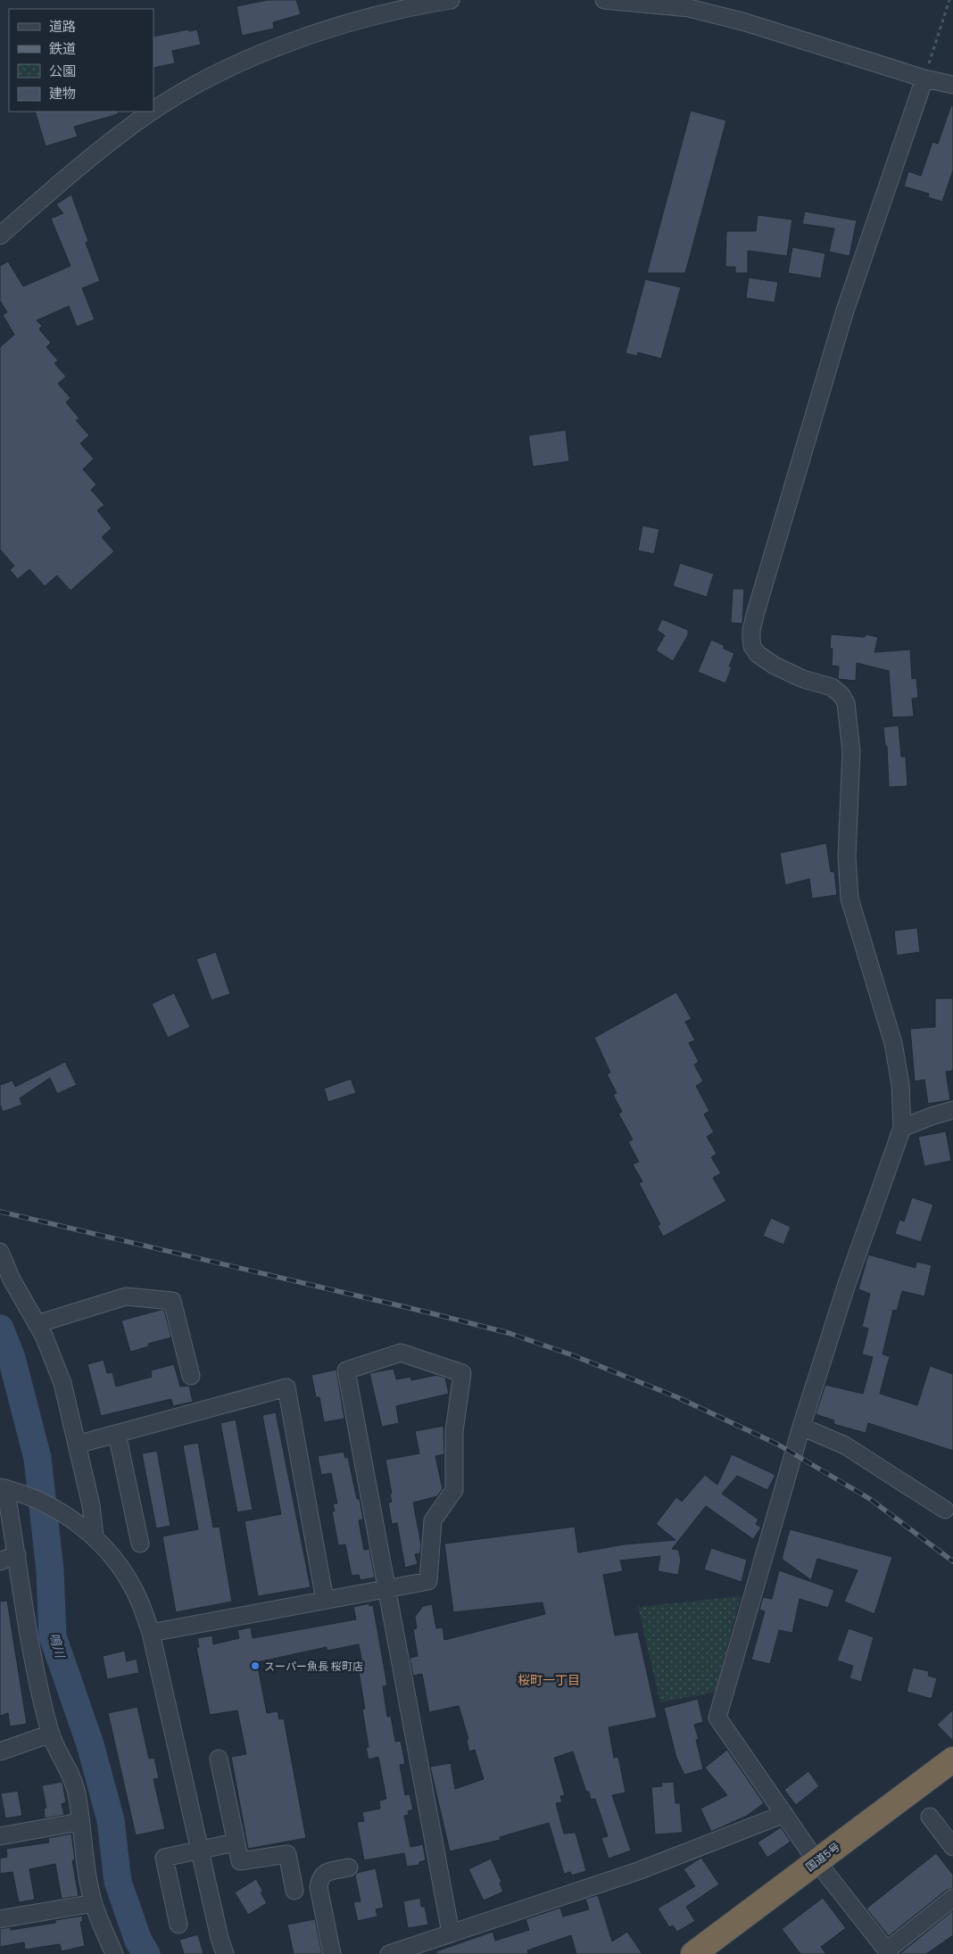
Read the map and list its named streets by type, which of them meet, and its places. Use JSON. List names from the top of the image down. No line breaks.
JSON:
{"streets":{"highway":["国道5号"]},"districts":["桜町一丁目"],"water":["鳴川"],"places":["スーパー魚長 桜町店"],"legend":["道路","鉄道","公園","建物"]}
